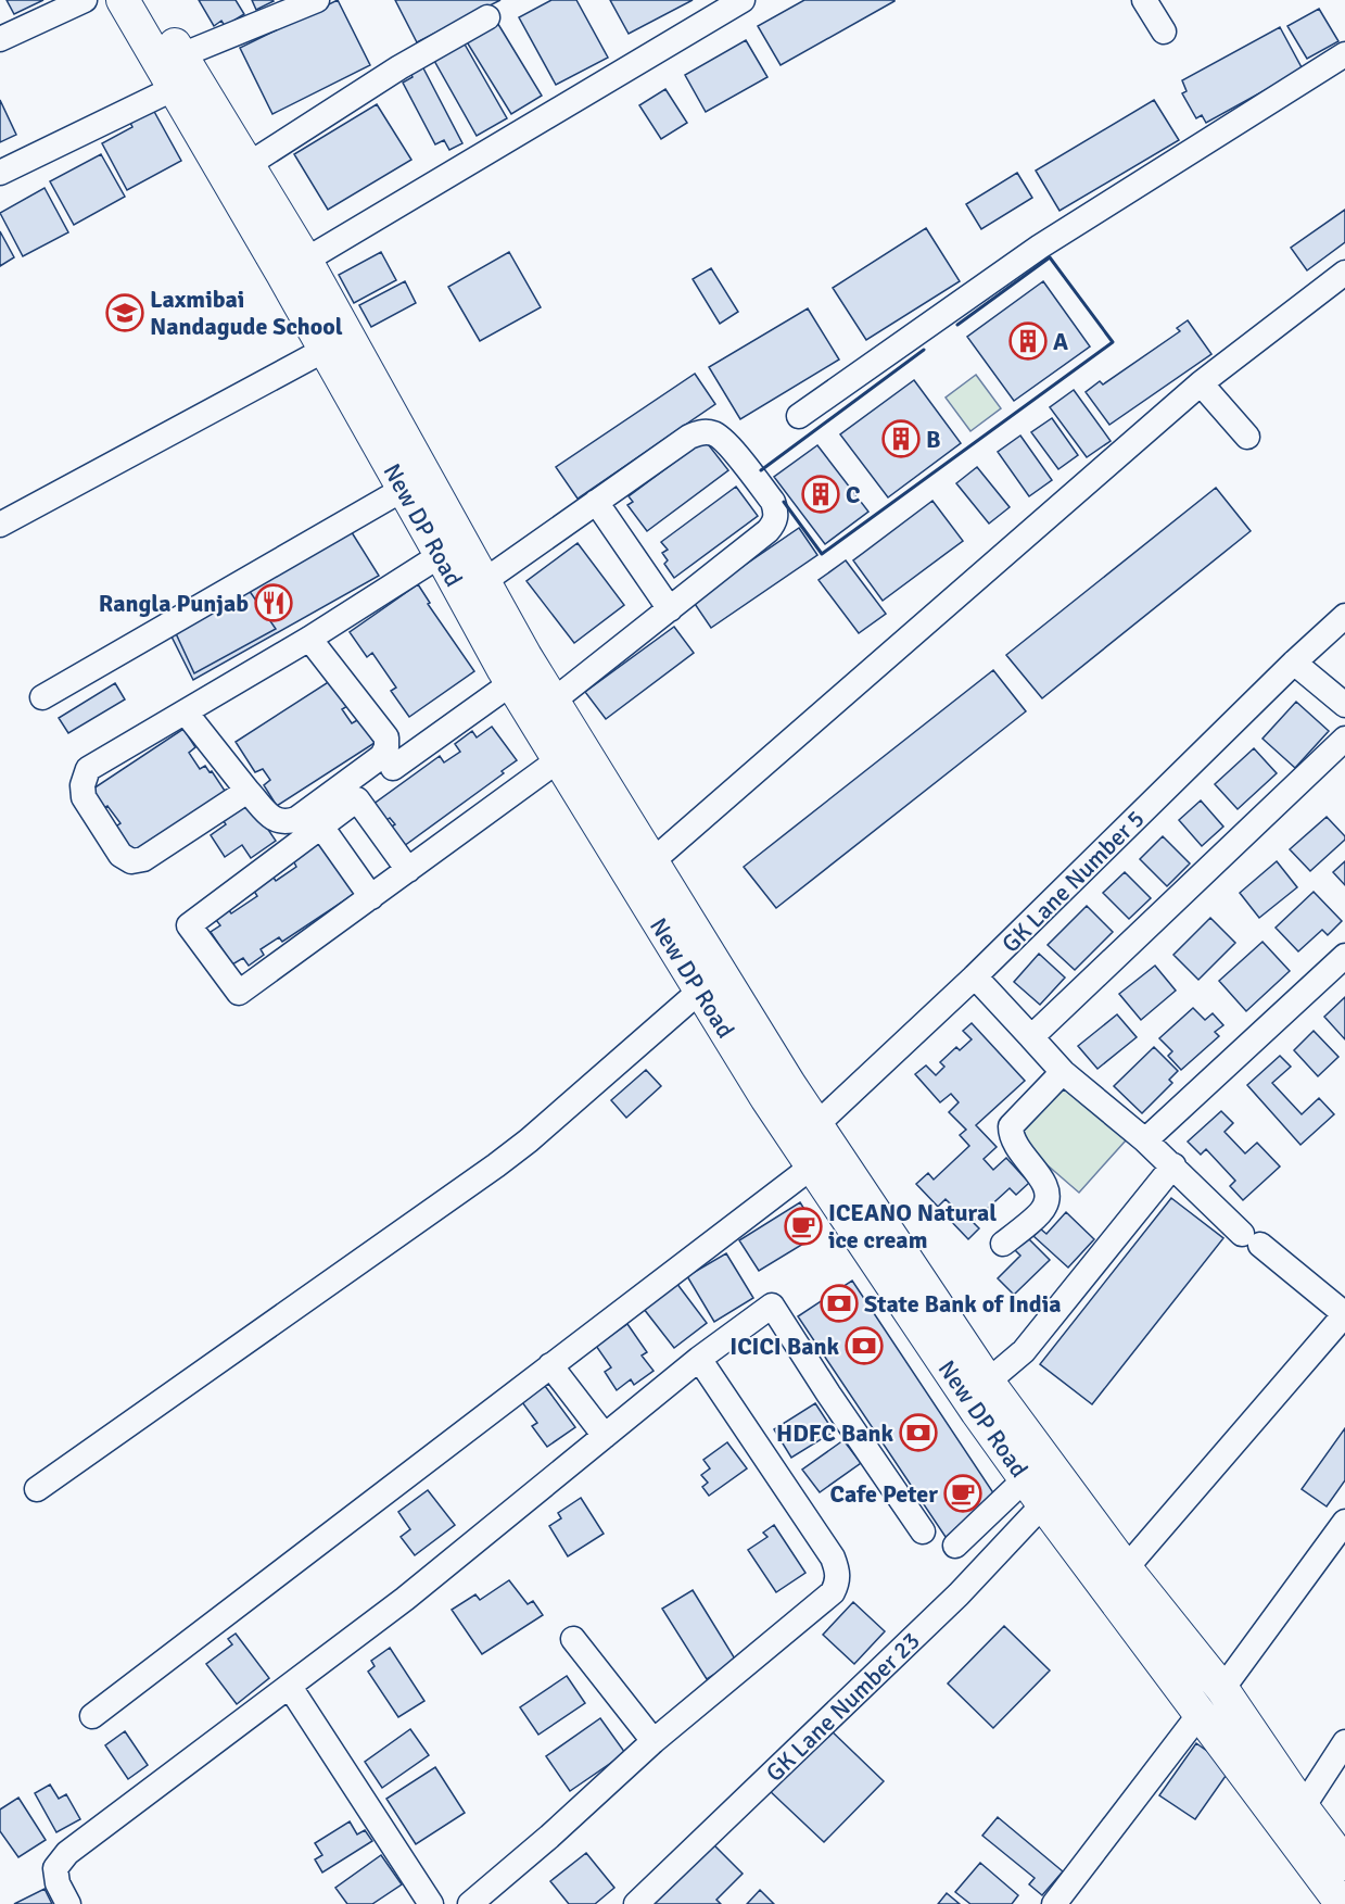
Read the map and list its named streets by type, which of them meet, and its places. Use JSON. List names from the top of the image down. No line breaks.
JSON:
{"streets":{"main road":["New DP Road"],"street":["GK Lane Number 5","GK Lane Number 23"]},"crossings":[["New DP Road","GK Lane Number 5"],["New DP Road","GK Lane Number 23"]],"places":{"school or university":["Laxmibai Nandagude School"],"building":["A","B","C"],"restaurant":["Rangla Punjab"],"cafe":["ICEANO Natural ice cream","Cafe Peter"],"bank":["State Bank of India","ICICI Bank","HDFC Bank"]}}
